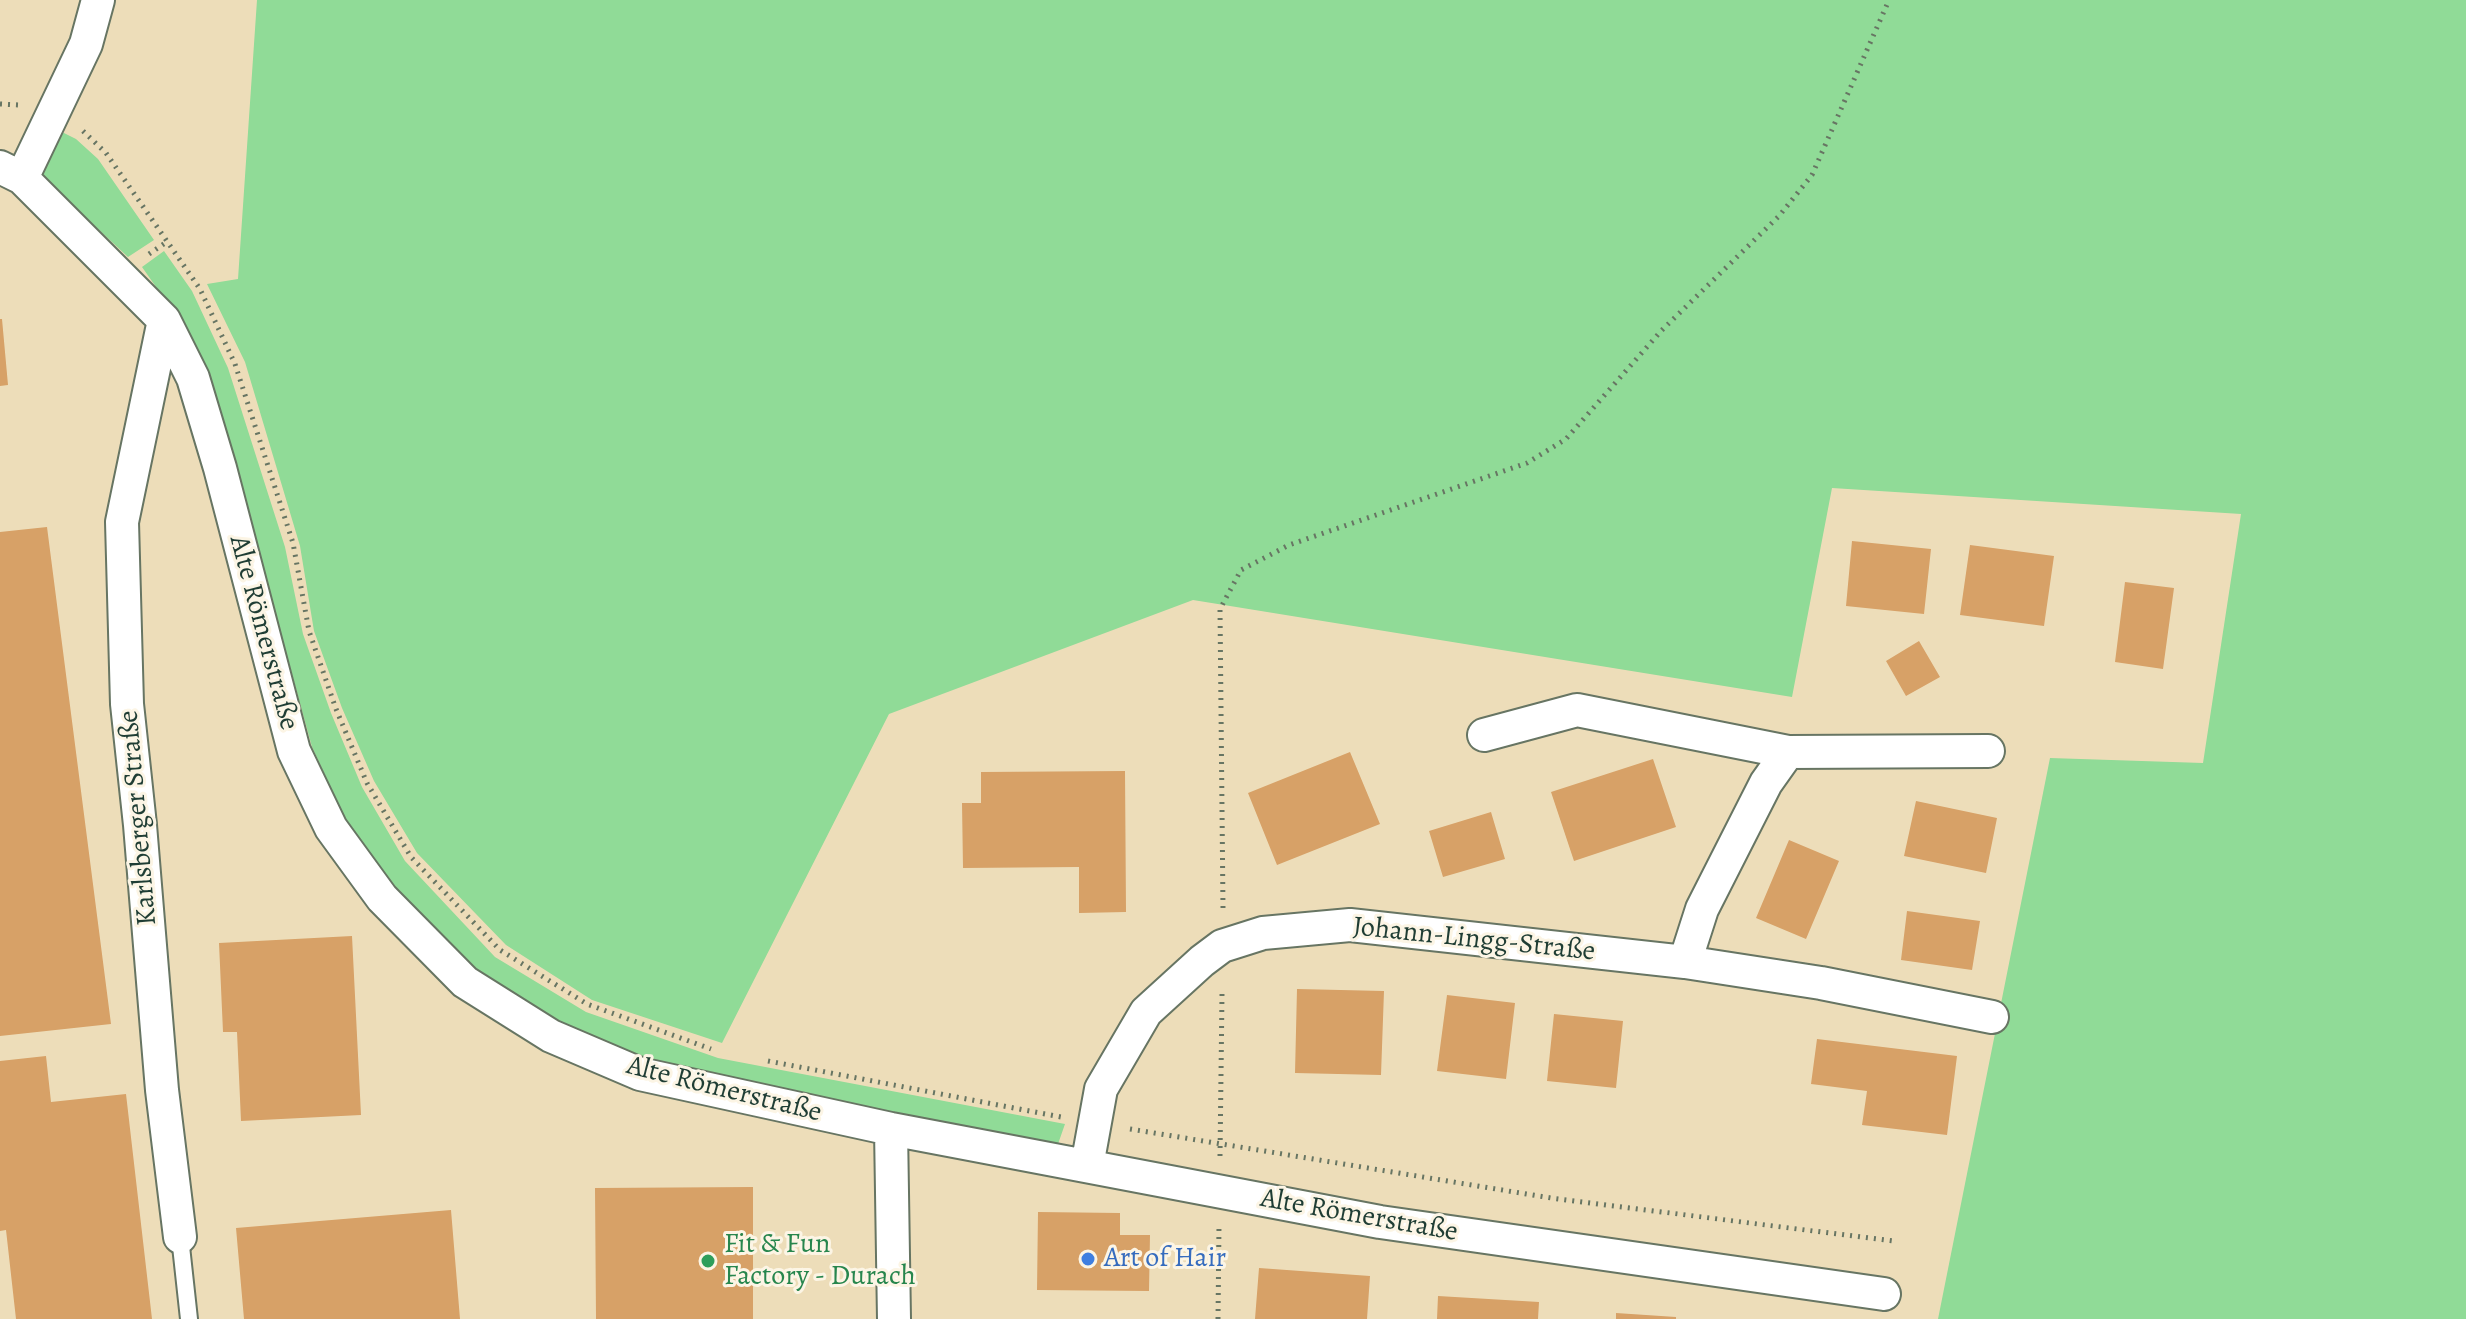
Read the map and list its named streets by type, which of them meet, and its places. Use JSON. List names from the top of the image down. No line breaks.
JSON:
{"streets":{"street":["Alte Römerstraße","Karlsberger Straße","Johann-Lingg-Straße"]},"crossings":[["Alte Römerstraße","Karlsberger Straße"],["Alte Römerstraße","Johann-Lingg-Straße"]],"places":["Art of Hair","Fit & Fun Factory - Durach"]}
